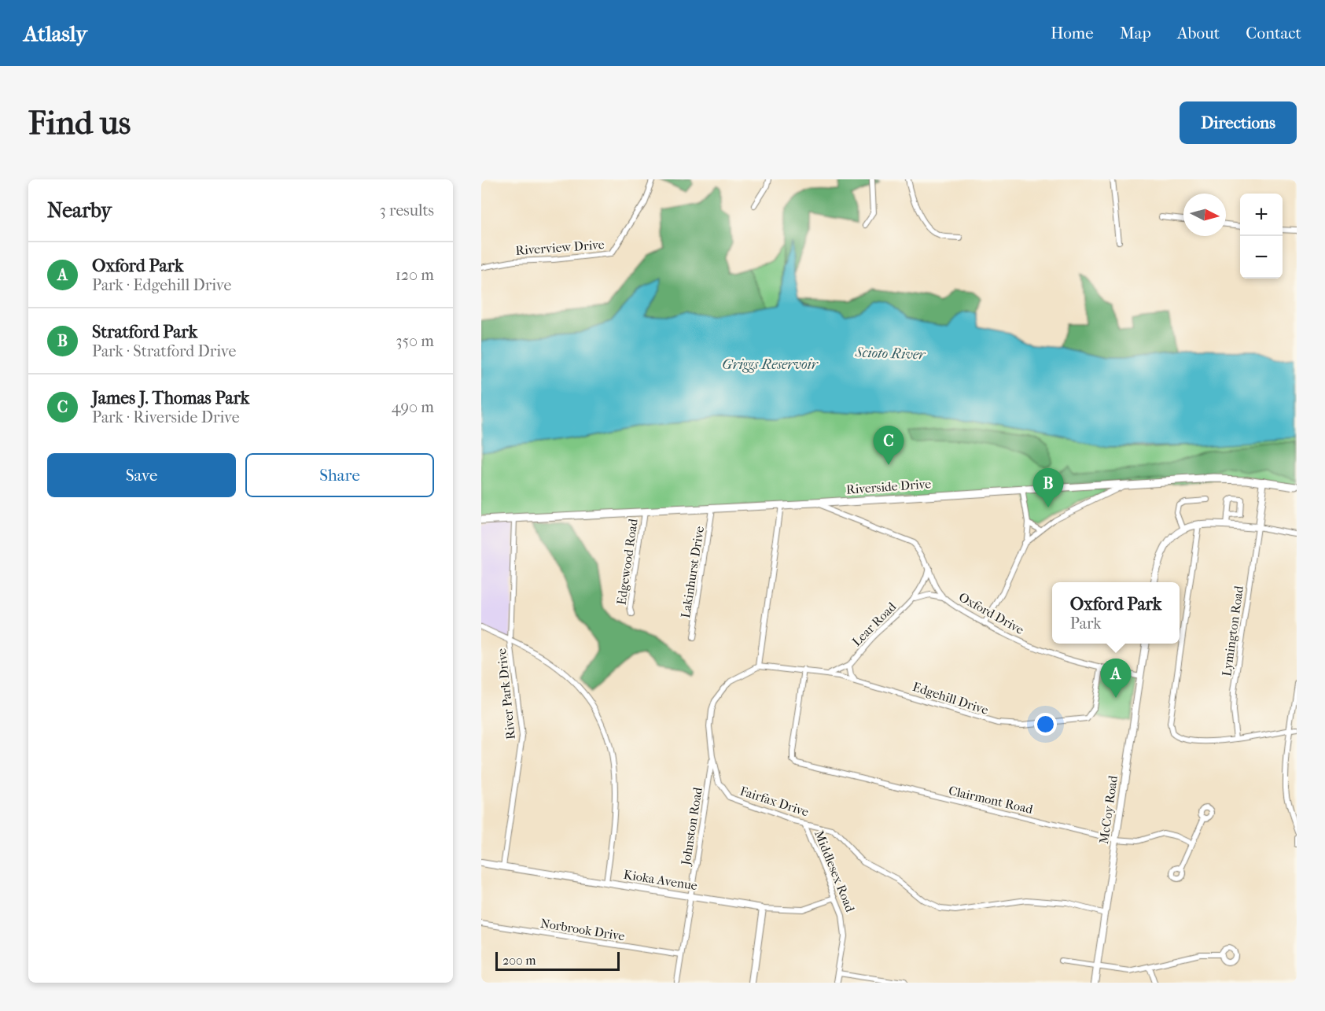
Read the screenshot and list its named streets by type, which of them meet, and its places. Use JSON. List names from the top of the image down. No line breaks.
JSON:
{"streets":{"main road":["Riverside Drive","McCoy Road","Kioka Avenue"],"street":["Riverview Drive","Edgewood Road","Lakinhurst Drive","Oxford Drive","Lear Road","Lymington Road","River Park Drive","Edgehill Drive","Clairmont Road","Fairfax Drive","Johnston Road","Middlesex Road","Norbrook Drive"]},"crossings":[["Riverside Drive","Edgewood Road"],["Riverside Drive","Lakinhurst Drive"],["Riverside Drive","Oxford Drive"],["Riverside Drive","River Park Drive"],["Oxford Drive","Lear Road"],["Oxford Drive","Edgehill Drive"],["Oxford Drive","McCoy Road"],["Lear Road","Edgehill Drive"],["River Park Drive","Kioka Avenue"],["Edgehill Drive","Clairmont Road"],["Edgehill Drive","Fairfax Drive"],["Clairmont Road","McCoy Road"],["Fairfax Drive","McCoy Road"],["Fairfax Drive","Johnston Road"],["Fairfax Drive","Middlesex Road"],["Johnston Road","Kioka Avenue"],["Johnston Road","Norbrook Drive"],["Middlesex Road","Kioka Avenue"]],"water":["Scioto River","Griggs Reservoir"],"scale_bar":"200 m","north":"right","page":{"header":"Atlasly","nav":["Home","Map","About","Contact"],"buttons":["Directions",["Save","Share"]],"title":"Find us","heading":["Nearby","3 results"],"map_buttons":["+","−"],"list":[{"mark":"A","name":"Oxford Park","note":"Park · Edgehill Drive","value":"120 m"},{"mark":"B","name":"Stratford Park","note":"Park · Stratford Drive","value":"350 m"},{"mark":"C","name":"James J. Thomas Park","note":"Park · Riverside Drive","value":"490 m"}],"pins":["C","B","A"],"popup":["Oxford Park","Park"],"scale":"200 m"}}
